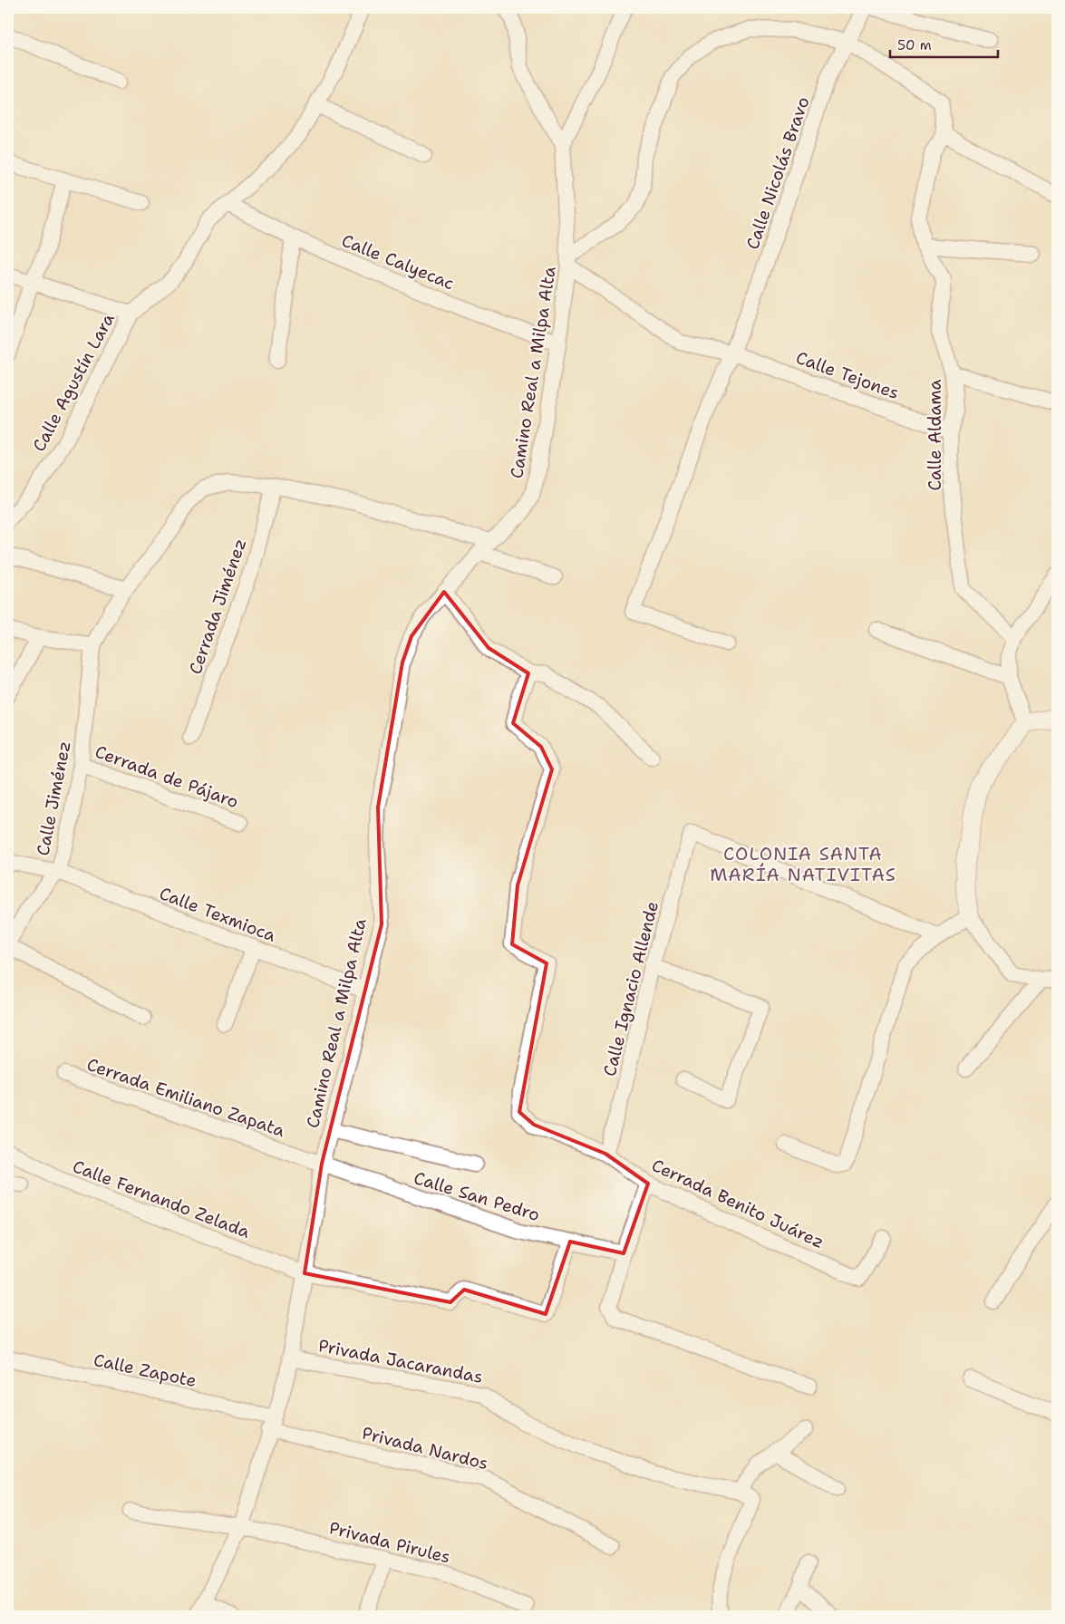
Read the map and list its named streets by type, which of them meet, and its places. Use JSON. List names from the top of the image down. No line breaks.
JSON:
{"streets":{"street":["Calle Nicolás Bravo","Calle Calyecac","Camino Real a Milpa Alta","Calle Tejones","Calle Agustín Lara","Calle Aldama","Cerrada Jiménez","Cerrada de Pájaro","Calle Jiménez","Calle Texmioca","Calle Ignacio Allende","Cerrada Emiliano Zapata","Calle San Pedro","Calle Fernando Zelada","Cerrada Benito Juárez","Privada Jacarandas","Calle Zapote","Privada Nardos","Privada Pirules"]},"crossings":[["Calle Nicolás Bravo","Calle Tejones"],["Calle Calyecac","Camino Real a Milpa Alta"],["Calle Calyecac","Calle Agustín Lara"],["Camino Real a Milpa Alta","Calle Tejones"],["Camino Real a Milpa Alta","Calle Texmioca"],["Camino Real a Milpa Alta","Cerrada Emiliano Zapata"],["Camino Real a Milpa Alta","Calle San Pedro"],["Camino Real a Milpa Alta","Calle Fernando Zelada"],["Camino Real a Milpa Alta","Privada Jacarandas"],["Camino Real a Milpa Alta","Calle Zapote"],["Camino Real a Milpa Alta","Privada Nardos"],["Camino Real a Milpa Alta","Privada Pirules"],["Calle Tejones","Calle Aldama"],["Cerrada de Pájaro","Calle Jiménez"],["Calle Jiménez","Calle Texmioca"],["Calle Ignacio Allende","Cerrada Benito Juárez"],["Cerrada Emiliano Zapata","Calle San Pedro"],["Calle San Pedro","Calle Fernando Zelada"],["Calle Zapote","Privada Nardos"]],"districts":["COLONIA SANTA MARÍA NATIVITAS"],"scale_bar":"50 m"}
